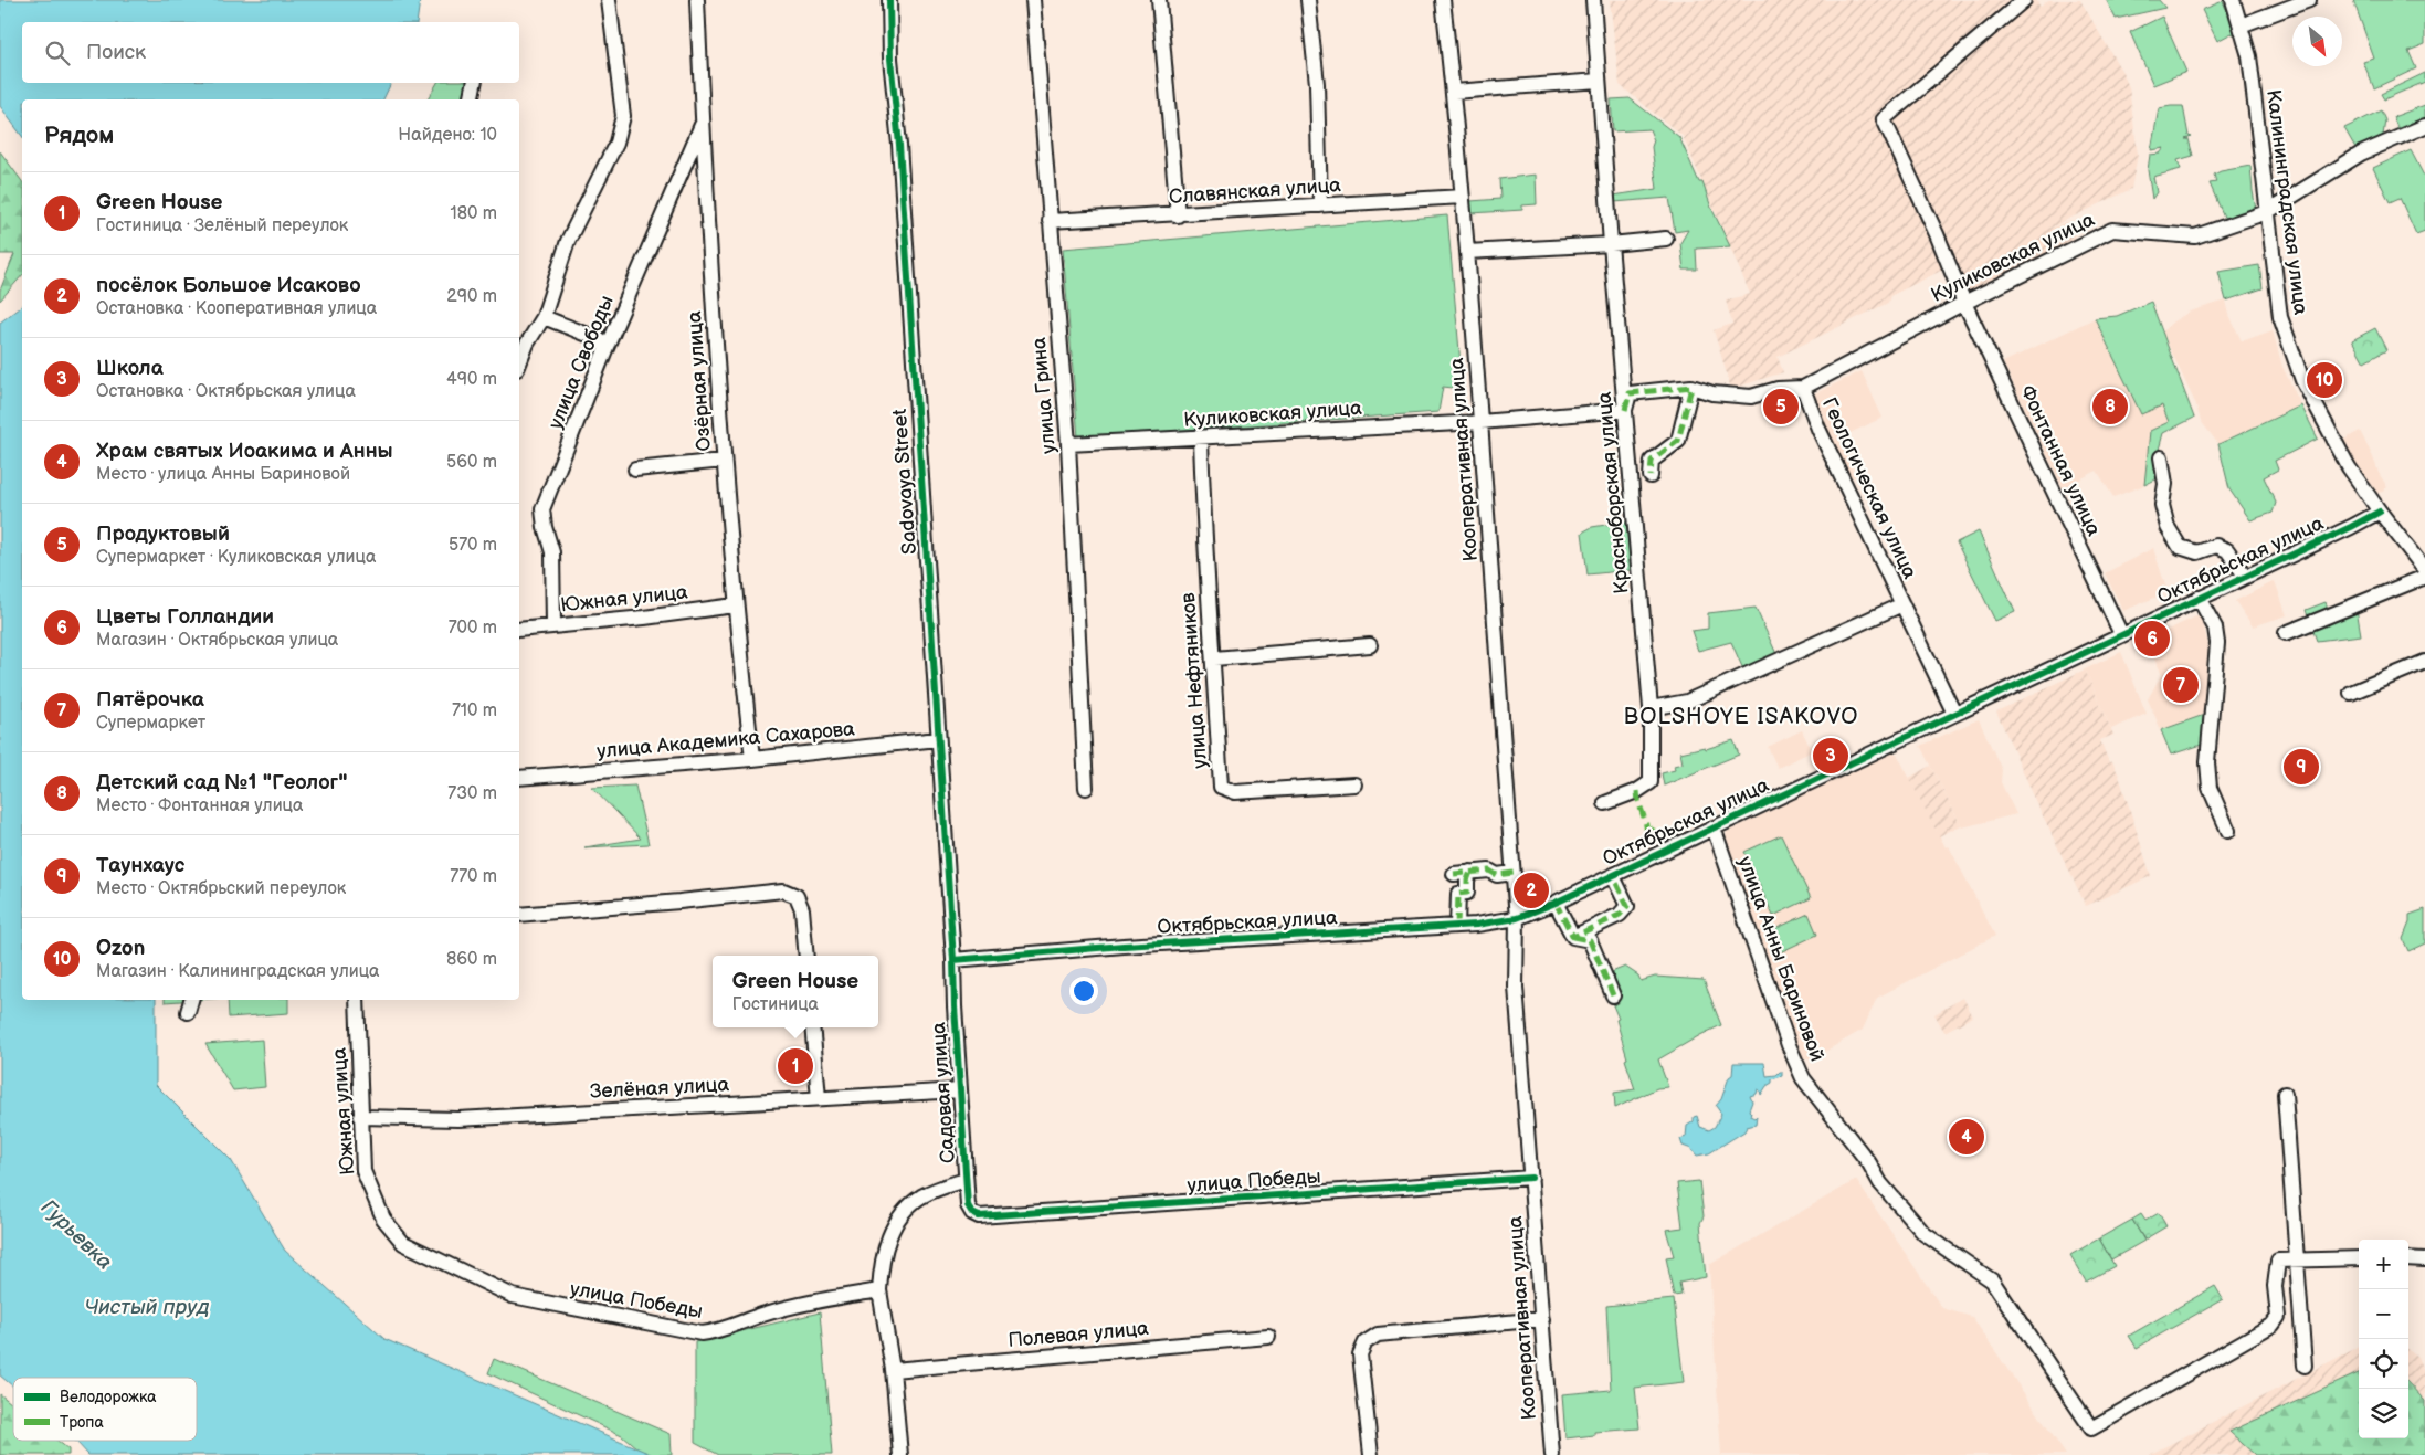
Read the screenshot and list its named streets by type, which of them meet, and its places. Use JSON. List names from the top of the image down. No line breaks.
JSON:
{"streets":{"street":["Славянская улица","Калининградская улица","Куликовская улица","улица Свободы","Озёрная улица","улица Грина","Кооперативная улица","Фонтанная улица","Sadovaya Street","Геологическая улица","Красноборская улица","Октябрьская улица","Южная улица","улица Нефтяников","улица Академика Сахарова","улица Анны Бариновой","Зелёная улица","Садовая улица","улица Победы","Полевая улица"]},"crossings":[["Славянская улица","улица Грина"],["Славянская улица","Кооперативная улица"],["Калининградская улица","Куликовская улица"],["Калининградская улица","Октябрьская улица"],["Куликовская улица","улица Грина"],["Куликовская улица","Кооперативная улица"],["Куликовская улица","Фонтанная улица"],["Куликовская улица","Геологическая улица"],["Куликовская улица","Красноборская улица"],["Куликовская улица","улица Нефтяников"],["улица Свободы","Озёрная улица"],["улица Свободы","Южная улица"],["Озёрная улица","Южная улица"],["Озёрная улица","улица Академика Сахарова"],["Кооперативная улица","Октябрьская улица"],["Кооперативная улица","улица Победы"],["Фонтанная улица","Октябрьская улица"],["Sadovaya Street","Октябрьская улица"],["Sadovaya Street","улица Академика Сахарова"],["Sadovaya Street","Садовая улица"],["Геологическая улица","Октябрьская улица"],["Октябрьская улица","улица Анны Бариновой"],["Октябрьская улица","Садовая улица"],["Южная улица","Зелёная улица"],["Южная улица","улица Победы"],["Зелёная улица","Садовая улица"],["Садовая улица","улица Победы"]],"districts":["BOLSHOYE ISAKOVO"],"water":["Гурьевка","Чистый пруд"],"legend":["Велодорожка","Тропа"],"north":"bottom right","page":{"search":"Поиск","heading":["Рядом","Найдено: 10"],"list":[{"mark":"1","name":"Green House","note":"Гостиница · Зелёный переулок","value":"180 m"},{"mark":"2","name":"посёлок Большое Исаково","note":"Остановка · Кооперативная улица","value":"290 m"},{"mark":"3","name":"Школа","note":"Остановка · Октябрьская улица","value":"490 m"},{"mark":"4","name":"Храм святых Иоакима и Анны","note":"Место · улица Анны Бариновой","value":"560 m"},{"mark":"5","name":"Продуктовый","note":"Супермаркет · Куликовская улица","value":"570 m"},{"mark":"6","name":"Цветы Голландии","note":"Магазин · Октябрьская улица","value":"700 m"},{"mark":"7","name":"Пятёрочка","note":"Супермаркет","value":"710 m"},{"mark":"8","name":"Детский сад №1 \"Геолог\"","note":"Место · Фонтанная улица","value":"730 m"},{"mark":"9","name":"Таунхаус","note":"Место · Октябрьский переулок","value":"770 m"},{"mark":"10","name":"Ozon","note":"Магазин · Калининградская улица","value":"860 m"}],"pins":["10","5","8","6","7","3","9","2","1","4"],"popup":["Green House","Гостиница"],"map_buttons":["+","−"]}}
